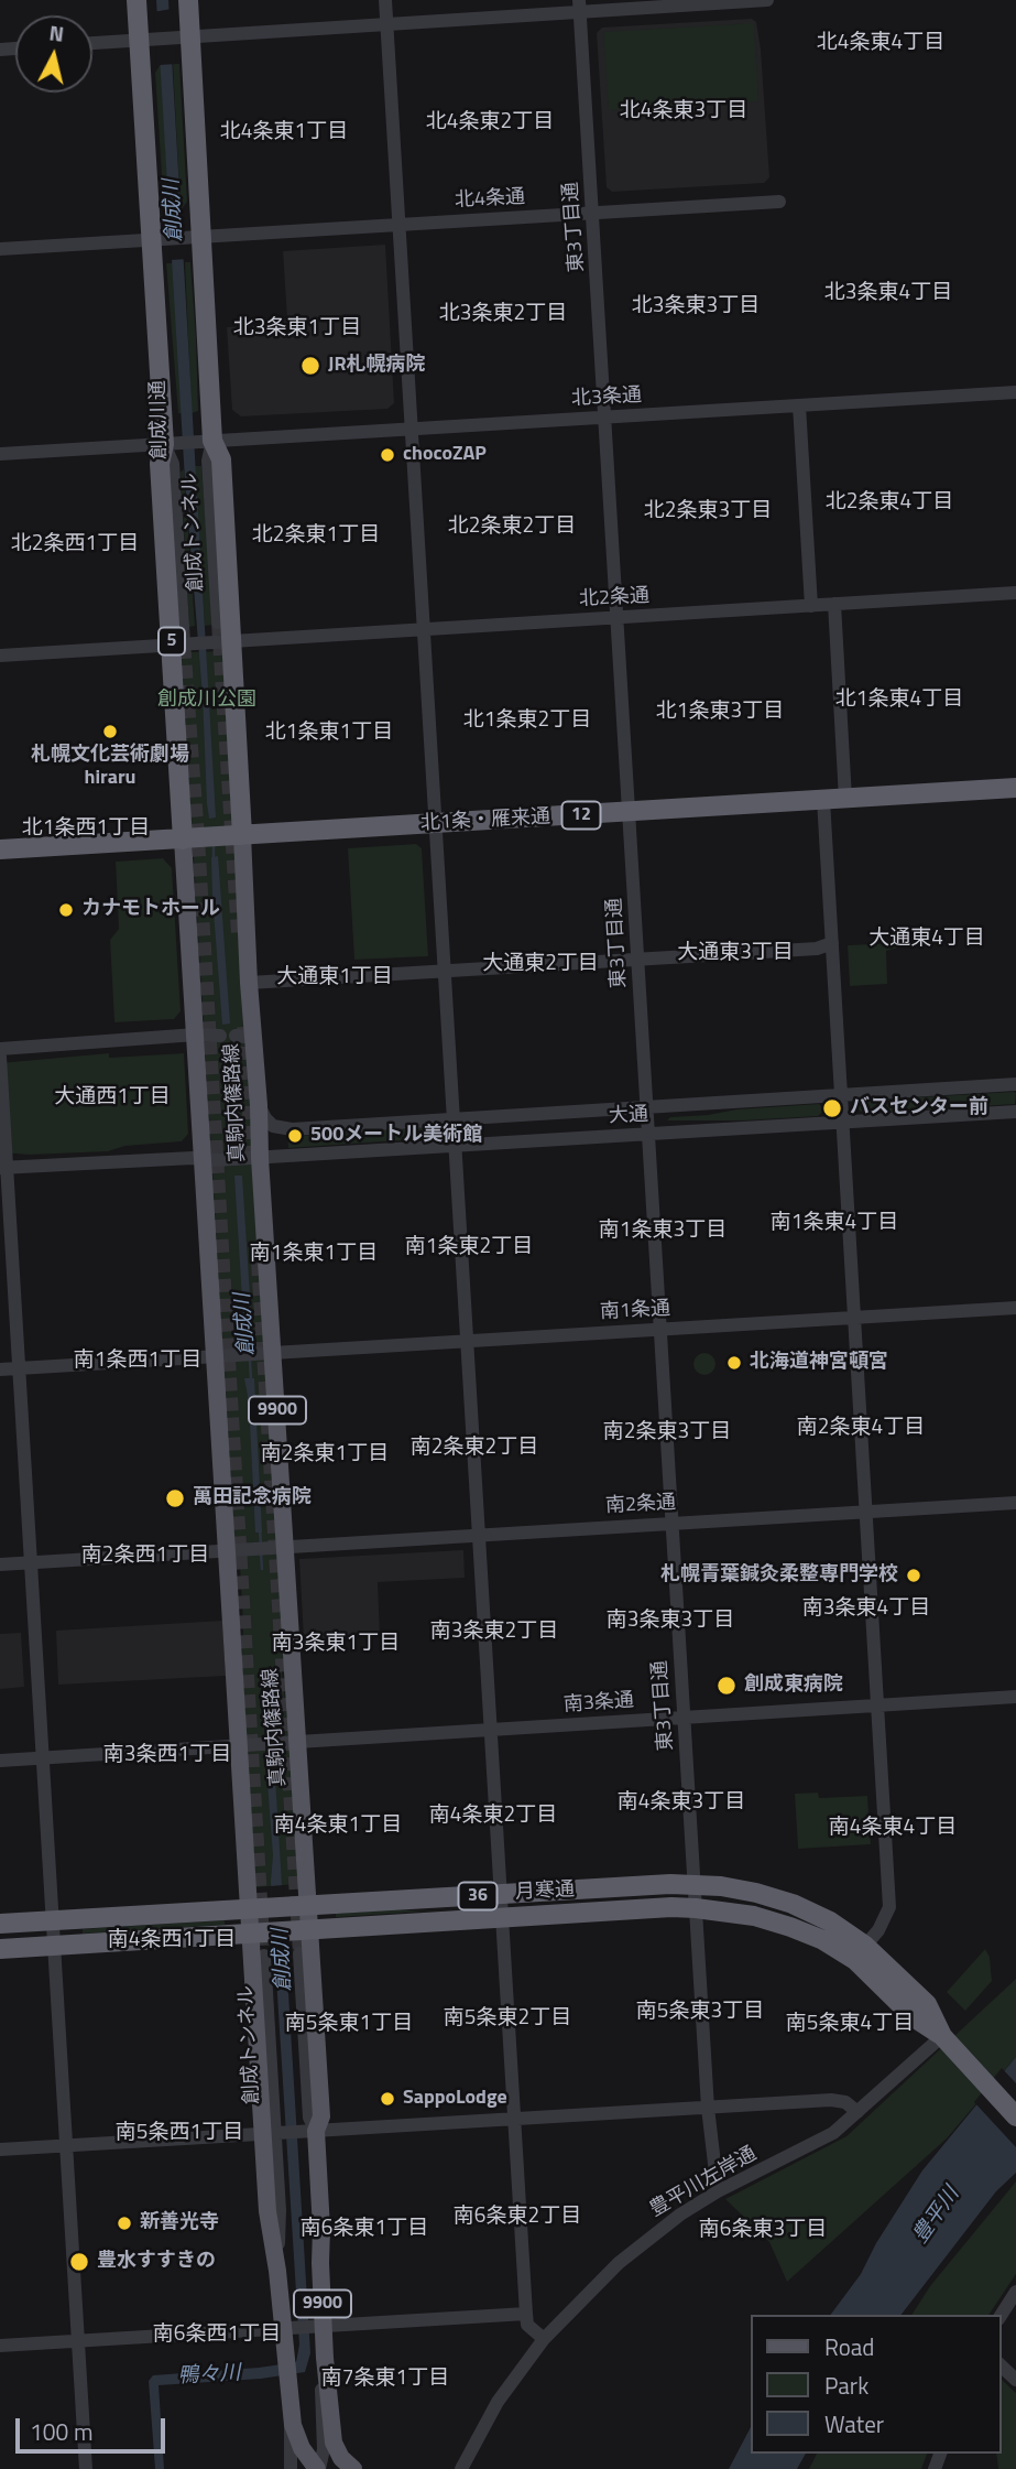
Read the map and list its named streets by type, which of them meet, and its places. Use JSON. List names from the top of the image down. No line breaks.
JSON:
{"streets":{"highway":["創成川通","5","12","北1条・雁来通","月寒通","36"],"main road":["真駒内篠路線","9900"],"street":["北4条通","東3丁目通","北3条通","創成トンネル","北2条通","大通","南1条通","南2条通","南3条通","豊平川左岸通"]},"crossings":[["北4条通","東3丁目通"],["北4条通","創成川通"],["東3丁目通","北3条通"],["東3丁目通","北2条通"],["東3丁目通","北1条・雁来通"],["東3丁目通","大通"],["東3丁目通","南1条通"],["東3丁目通","南2条通"],["東3丁目通","南3条通"],["東3丁目通","月寒通"],["東3丁目通","豊平川左岸通"],["北3条通","創成川通"],["北3条通","創成トンネル"],["創成川通","創成トンネル"],["創成川通","北2条通"],["創成川通","北1条・雁来通"],["創成川通","真駒内篠路線"],["創成トンネル","真駒内篠路線"],["北1条・雁来通","真駒内篠路線"],["真駒内篠路線","大通"],["真駒内篠路線","南1条通"],["真駒内篠路線","南2条通"],["真駒内篠路線","南3条通"],["真駒内篠路線","月寒通"],["月寒通","豊平川左岸通"]],"districts":["北4条東4丁目","北4条東3丁目","北4条東2丁目","北4条東1丁目","北3条東4丁目","北3条東3丁目","北3条東2丁目","北3条東1丁目","北2条東4丁目","北2条東3丁目","北2条東2丁目","北2条東1丁目","北2条西1丁目","北1条東4丁目","北1条東3丁目","北1条東2丁目","北1条東1丁目","北1条西1丁目","大通東4丁目","大通東3丁目","大通東2丁目","大通東1丁目","大通西1丁目","南1条東4丁目","南1条東3丁目","南1条東2丁目","南1条東1丁目","南1条西1丁目","南2条東4丁目","南2条東3丁目","南2条東2丁目","南2条東1丁目","南2条西1丁目","南3条東4丁目","南3条東3丁目","南3条東2丁目","南3条東1丁目","南3条西1丁目","南4条東3丁目","南4条東2丁目","南4条東1丁目","南4条東4丁目","南4条西1丁目","南5条東3丁目","南5条東2丁目","南5条東1丁目","南5条東4丁目","南5条西1丁目","南6条東2丁目","南6条東1丁目","南6条東3丁目","南6条西1丁目","南7条東1丁目"],"water":["創成川","豊平川","鴨々川"],"parks":["創成川公園"],"places":["JR札幌病院","chocoZAP","札幌文化芸術劇場 hiraru","カナモトホール","バスセンター前","500メートル美術館","北海道神宮頓宮","萬田記念病院","札幌青葉鍼灸柔整専門学校","創成東病院","SappoLodge","新善光寺","豊水すすきの"],"legend":["Road","Park","Water"],"scale_bar":"100 m","north":"top"}
